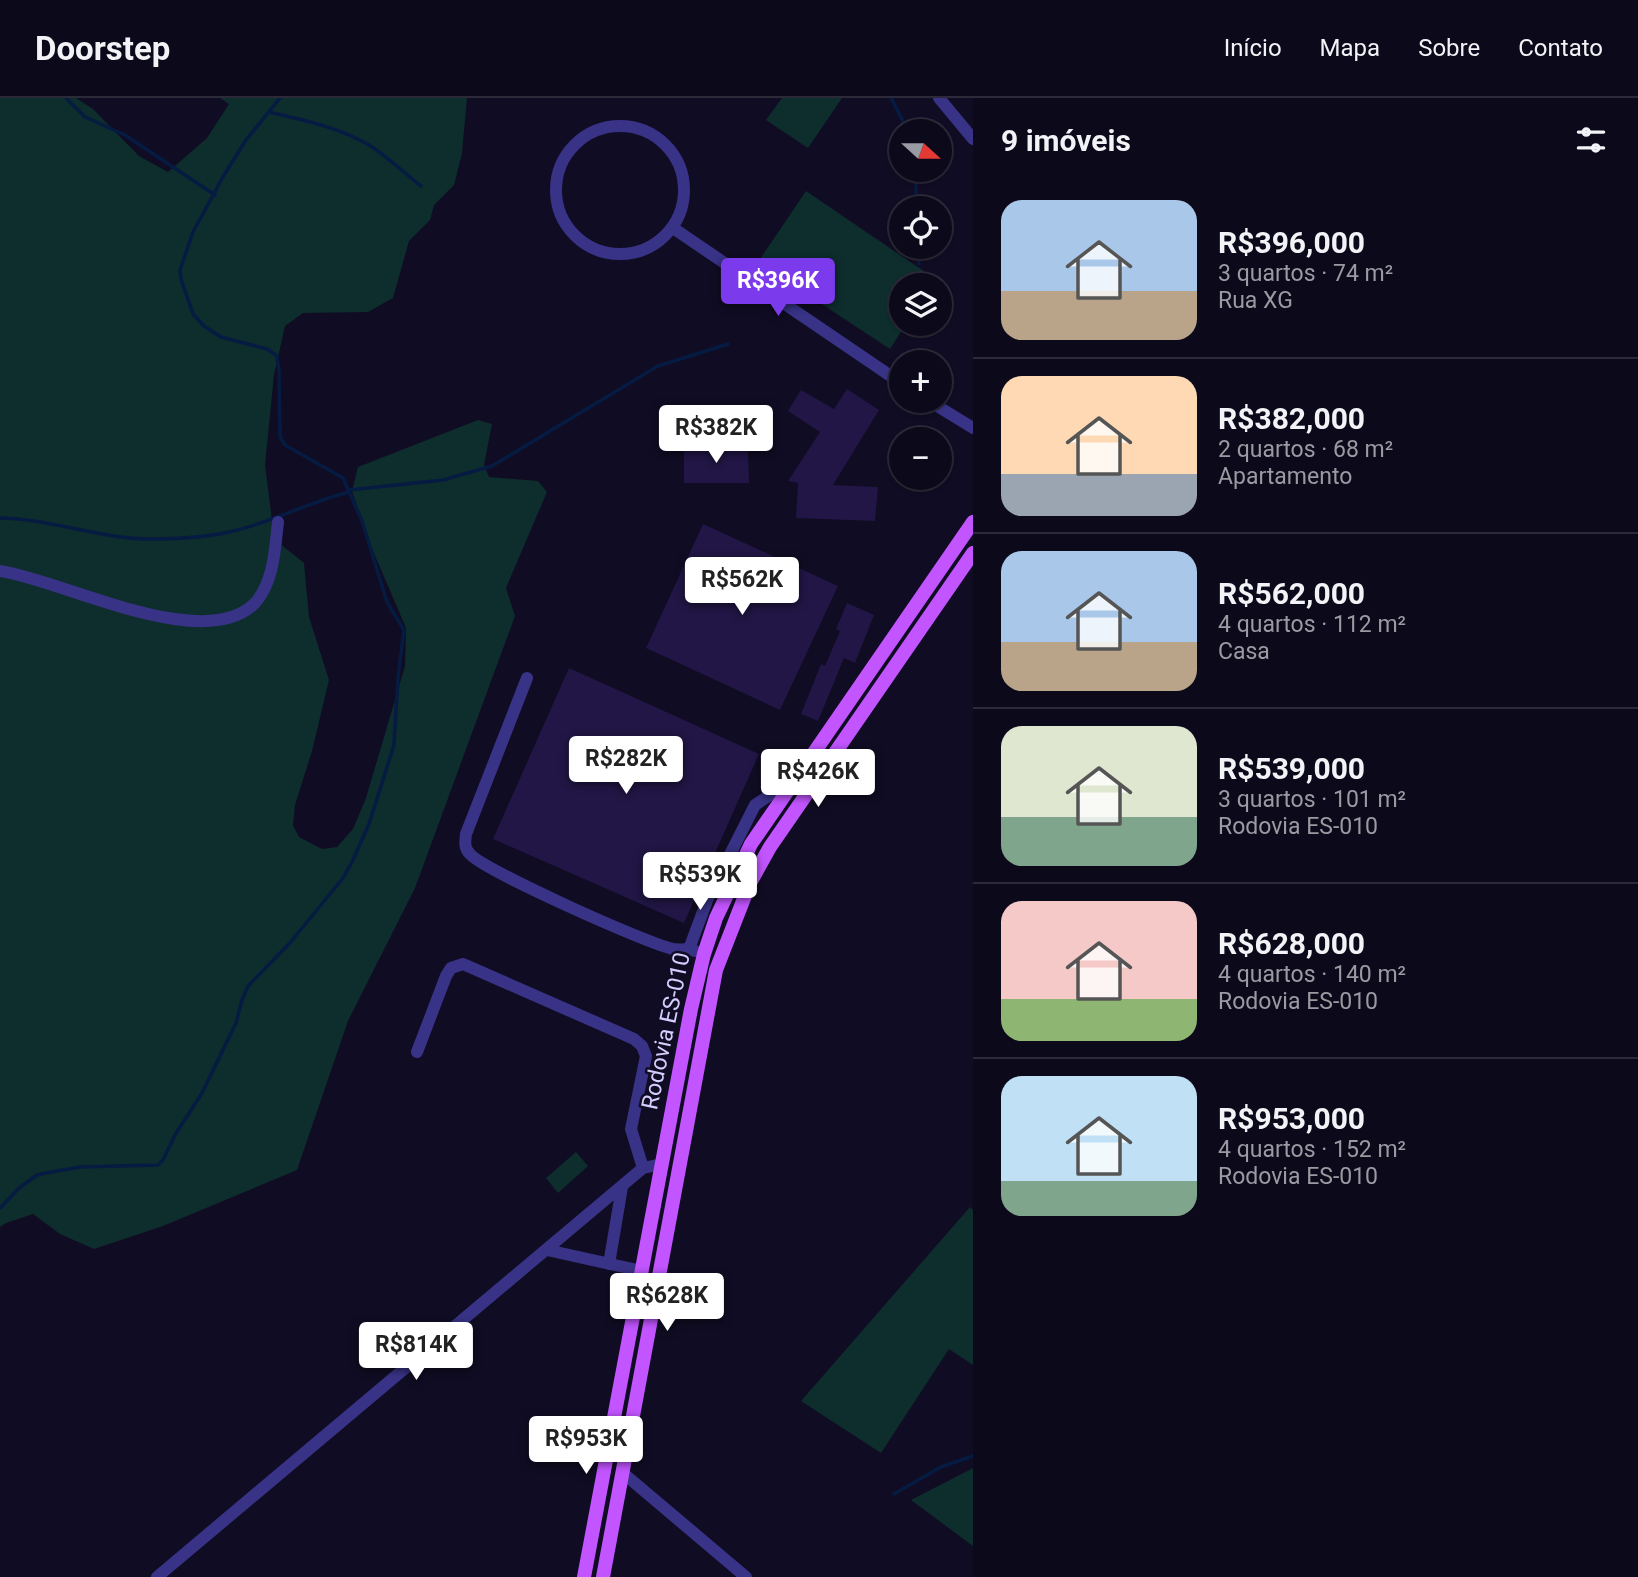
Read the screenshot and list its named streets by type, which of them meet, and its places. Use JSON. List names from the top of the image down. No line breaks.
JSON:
{"streets":{"main road":["Rodovia ES-010"]},"north":"right","page":{"header":"Doorstep","nav":["Início","Mapa","Sobre","Contato"],"heading":"9 imóveis","map_buttons":["+","−"],"list":[{"name":"R$396,000","note":"3 quartos · 74 m² · Rua XG"},{"name":"R$382,000","note":"2 quartos · 68 m² · Apartamento"},{"name":"R$562,000","note":"4 quartos · 112 m² · Casa"},{"name":"R$539,000","note":"3 quartos · 101 m² · Rodovia ES-010"},{"name":"R$628,000","note":"4 quartos · 140 m² · Rodovia ES-010"},{"name":"R$953,000","note":"4 quartos · 152 m² · Rodovia ES-010"}],"price":["R$396K","R$382K","R$562K","R$282K","R$426K","R$539K","R$628K","R$814K","R$953K"]}}
